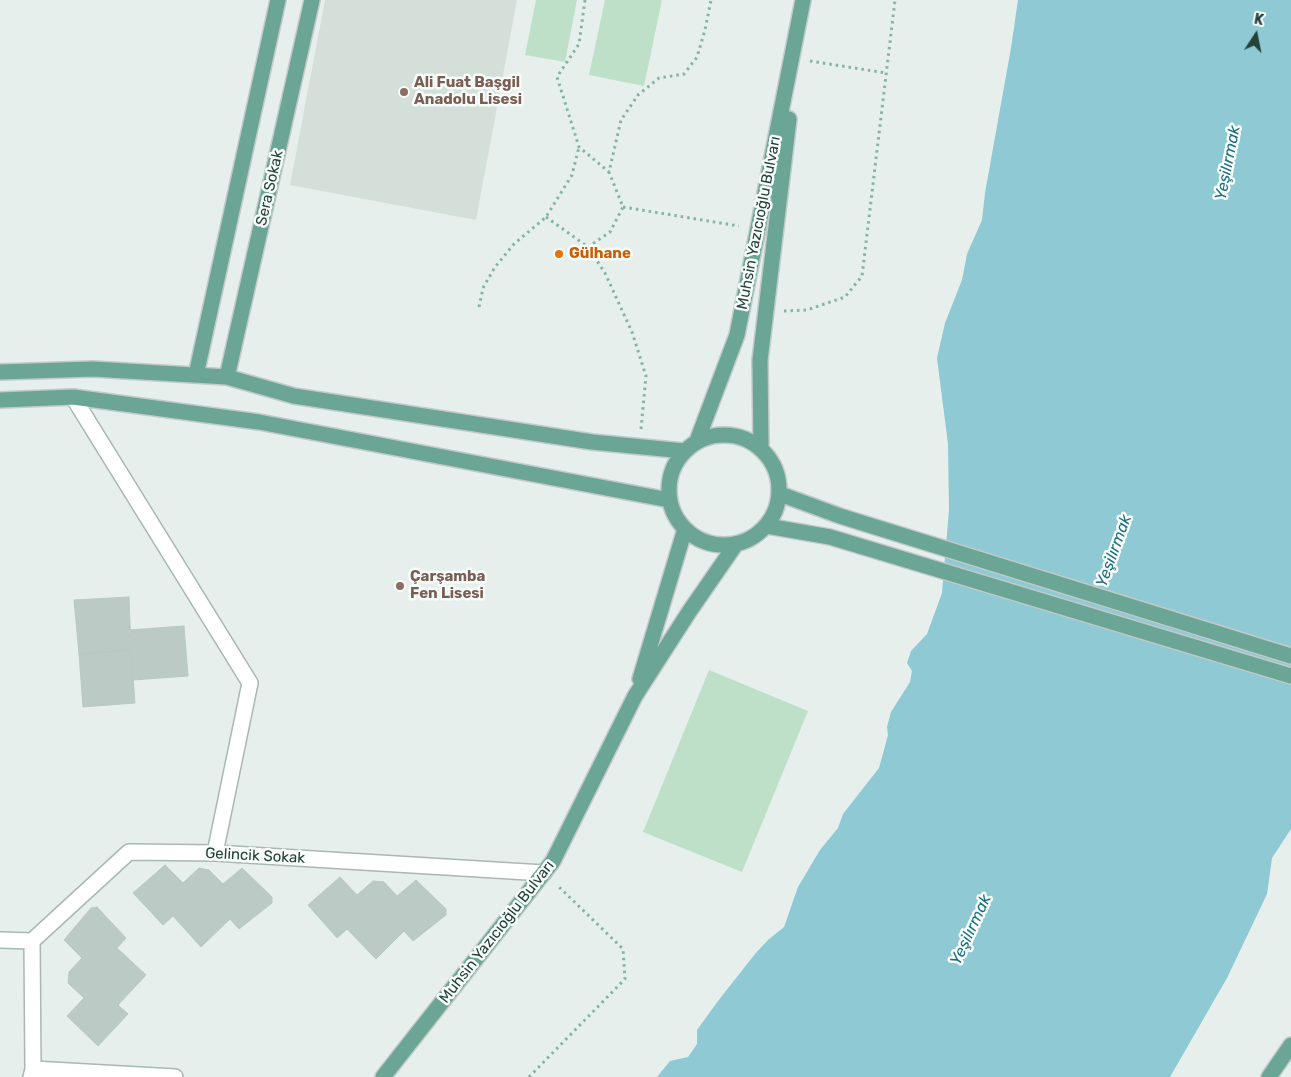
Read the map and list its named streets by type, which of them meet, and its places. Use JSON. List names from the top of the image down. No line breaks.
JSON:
{"streets":{"main road":["Sera Sokak","Muhsin Yazıcıoğlu Bulvarı"],"street":["Gelincik Sokak"]},"crossings":[["Muhsin Yazıcıoğlu Bulvarı","Gelincik Sokak"]],"water":["Yeşilırmak"],"places":["Ali Fuat Başgil Anadolu Lisesi","Gülhane","Çarşamba Fen Lisesi"],"north":"top"}
